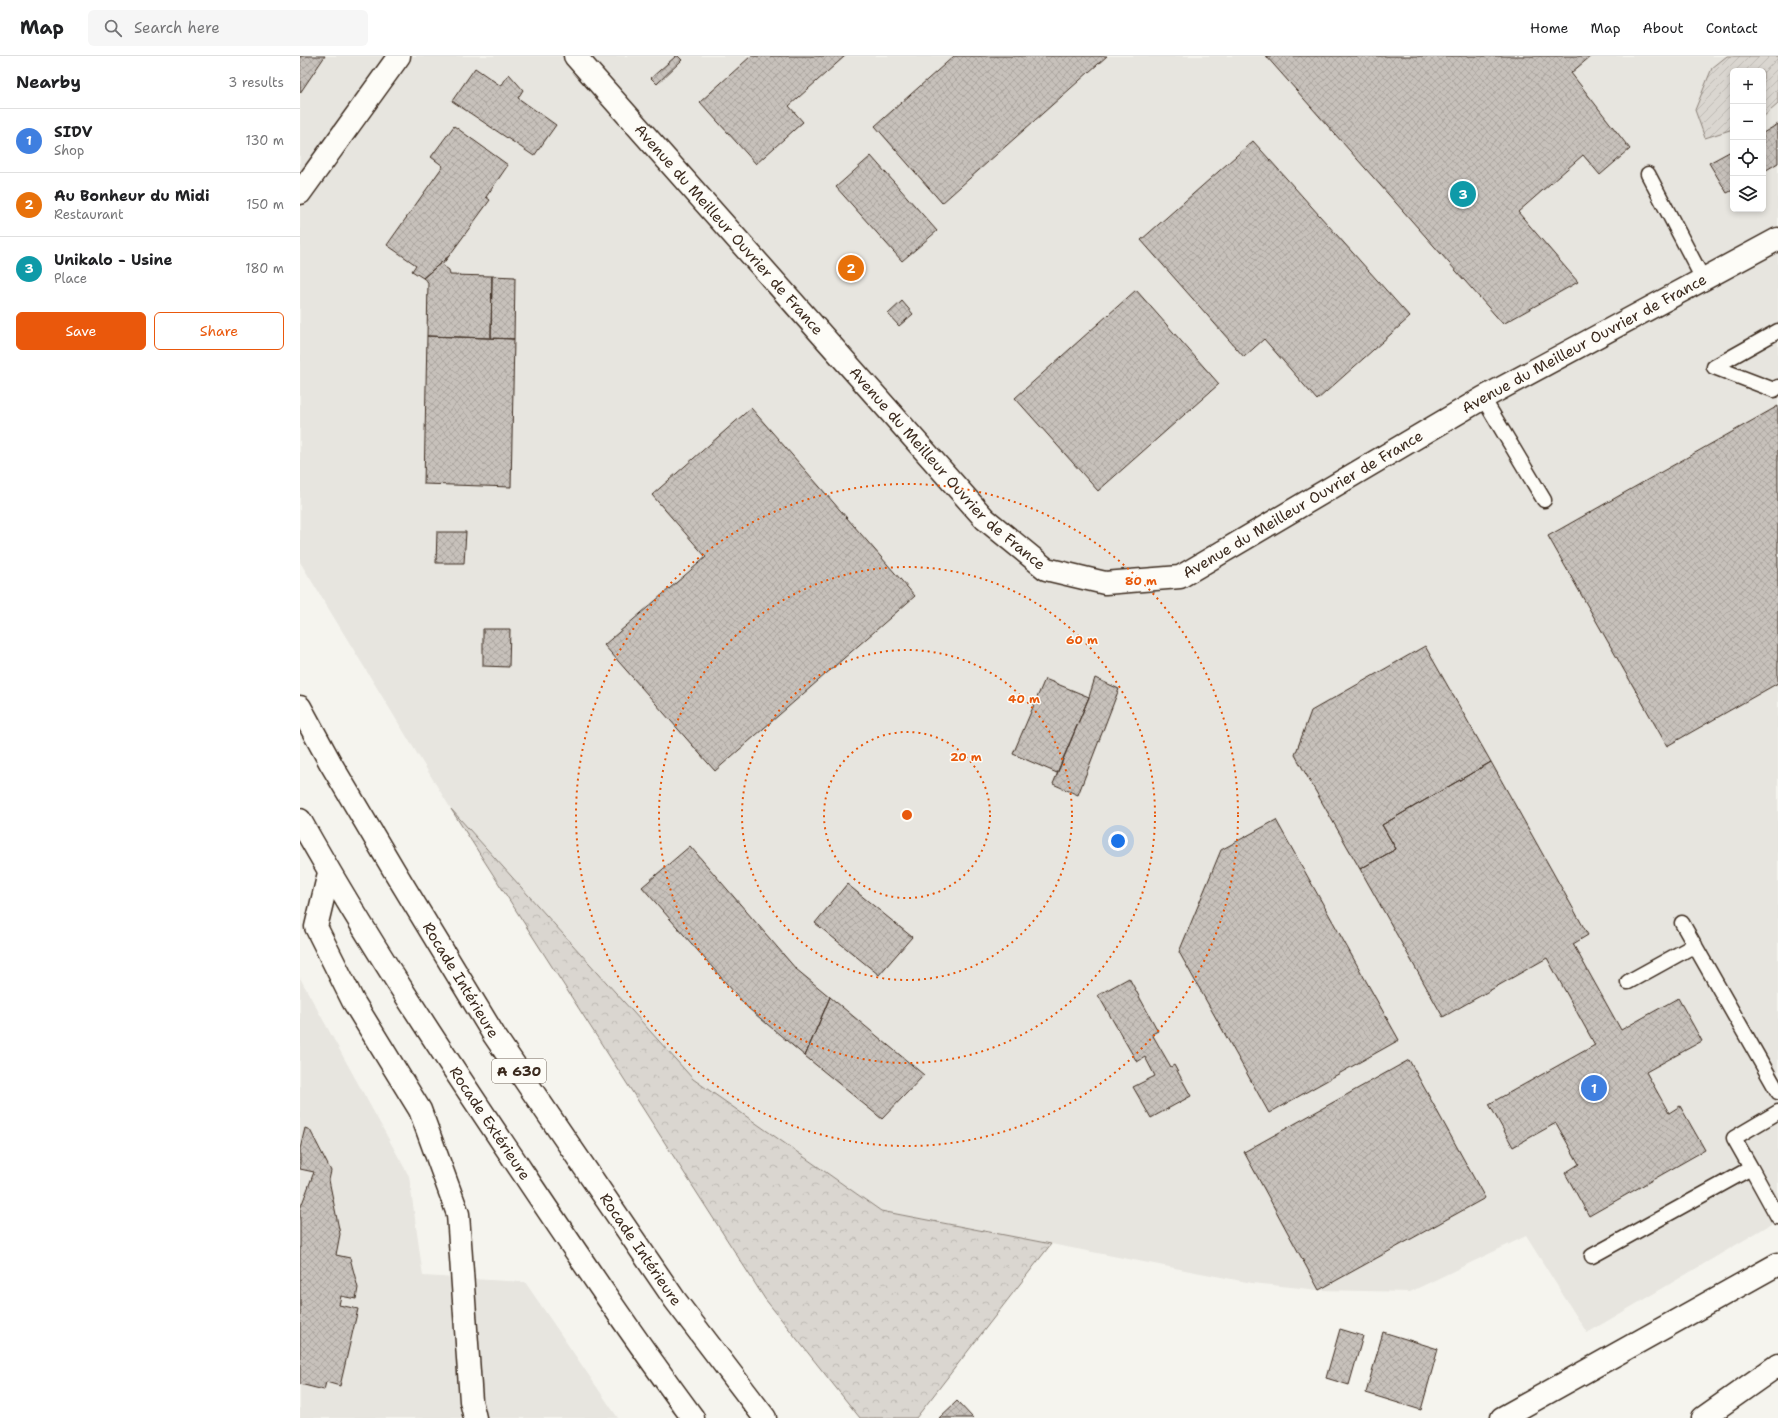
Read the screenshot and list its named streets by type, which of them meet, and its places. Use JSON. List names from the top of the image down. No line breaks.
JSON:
{"streets":{"main road":["Avenue du Meilleur Ouvrier de France","Rocade Intérieure","A 630","Rocade Extérieure"]},"page":{"header":"Map","search":"Search here","nav":["Home","Map","About","Contact"],"heading":["Nearby","3 results"],"map_buttons":["+","−"],"list":[{"mark":"1","name":"SIDV","note":"Shop","value":"130 m"},{"mark":"2","name":"Au Bonheur du Midi","note":"Restaurant","value":"150 m"},{"mark":"3","name":"Unikalo - Usine","note":"Place","value":"180 m"}],"pins":["3","2","1"],"buttons":["Save","Share"]},"rings":["80 m","60 m","40 m","20 m"]}
